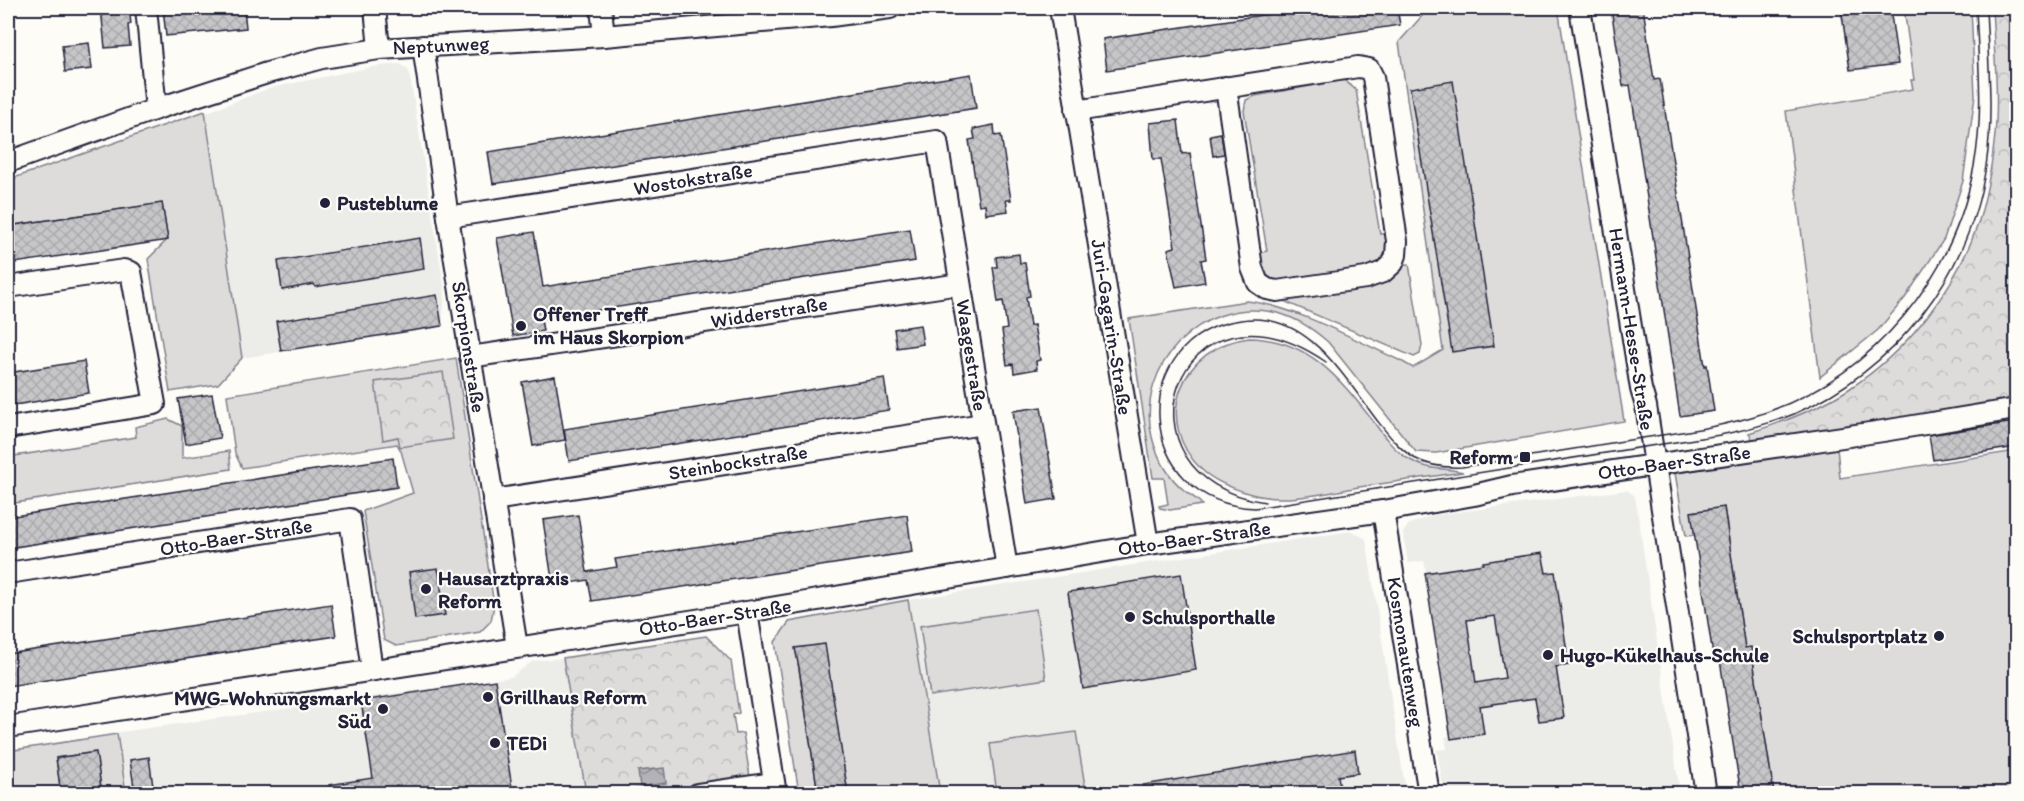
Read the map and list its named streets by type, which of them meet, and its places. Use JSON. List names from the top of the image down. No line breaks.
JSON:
{"streets":{"street":["Neptunweg","Wostokstraße","Widderstraße","Juri-Gagarin-Straße","Hermann-Hesse-Straße","Skorpionstraße","Waagestraße","Steinbockstraße","Otto-Baer-Straße","Kosmonautenweg"]},"crossings":[["Neptunweg","Skorpionstraße"],["Wostokstraße","Skorpionstraße"],["Wostokstraße","Waagestraße"],["Widderstraße","Skorpionstraße"],["Widderstraße","Waagestraße"],["Juri-Gagarin-Straße","Otto-Baer-Straße"],["Hermann-Hesse-Straße","Otto-Baer-Straße"],["Skorpionstraße","Steinbockstraße"],["Skorpionstraße","Otto-Baer-Straße"],["Waagestraße","Steinbockstraße"],["Waagestraße","Otto-Baer-Straße"],["Otto-Baer-Straße","Kosmonautenweg"]],"places":{"other":["Pusteblume","Offener Treff im Haus Skorpion","Hausarztpraxis Reform","Schulsporthalle","Schulsportplatz","Hugo-Kükelhaus-Schule","Grillhaus Reform","MWG-Wohnungsmarkt Süd","TEDi"],"transit":["Reform"]}}
